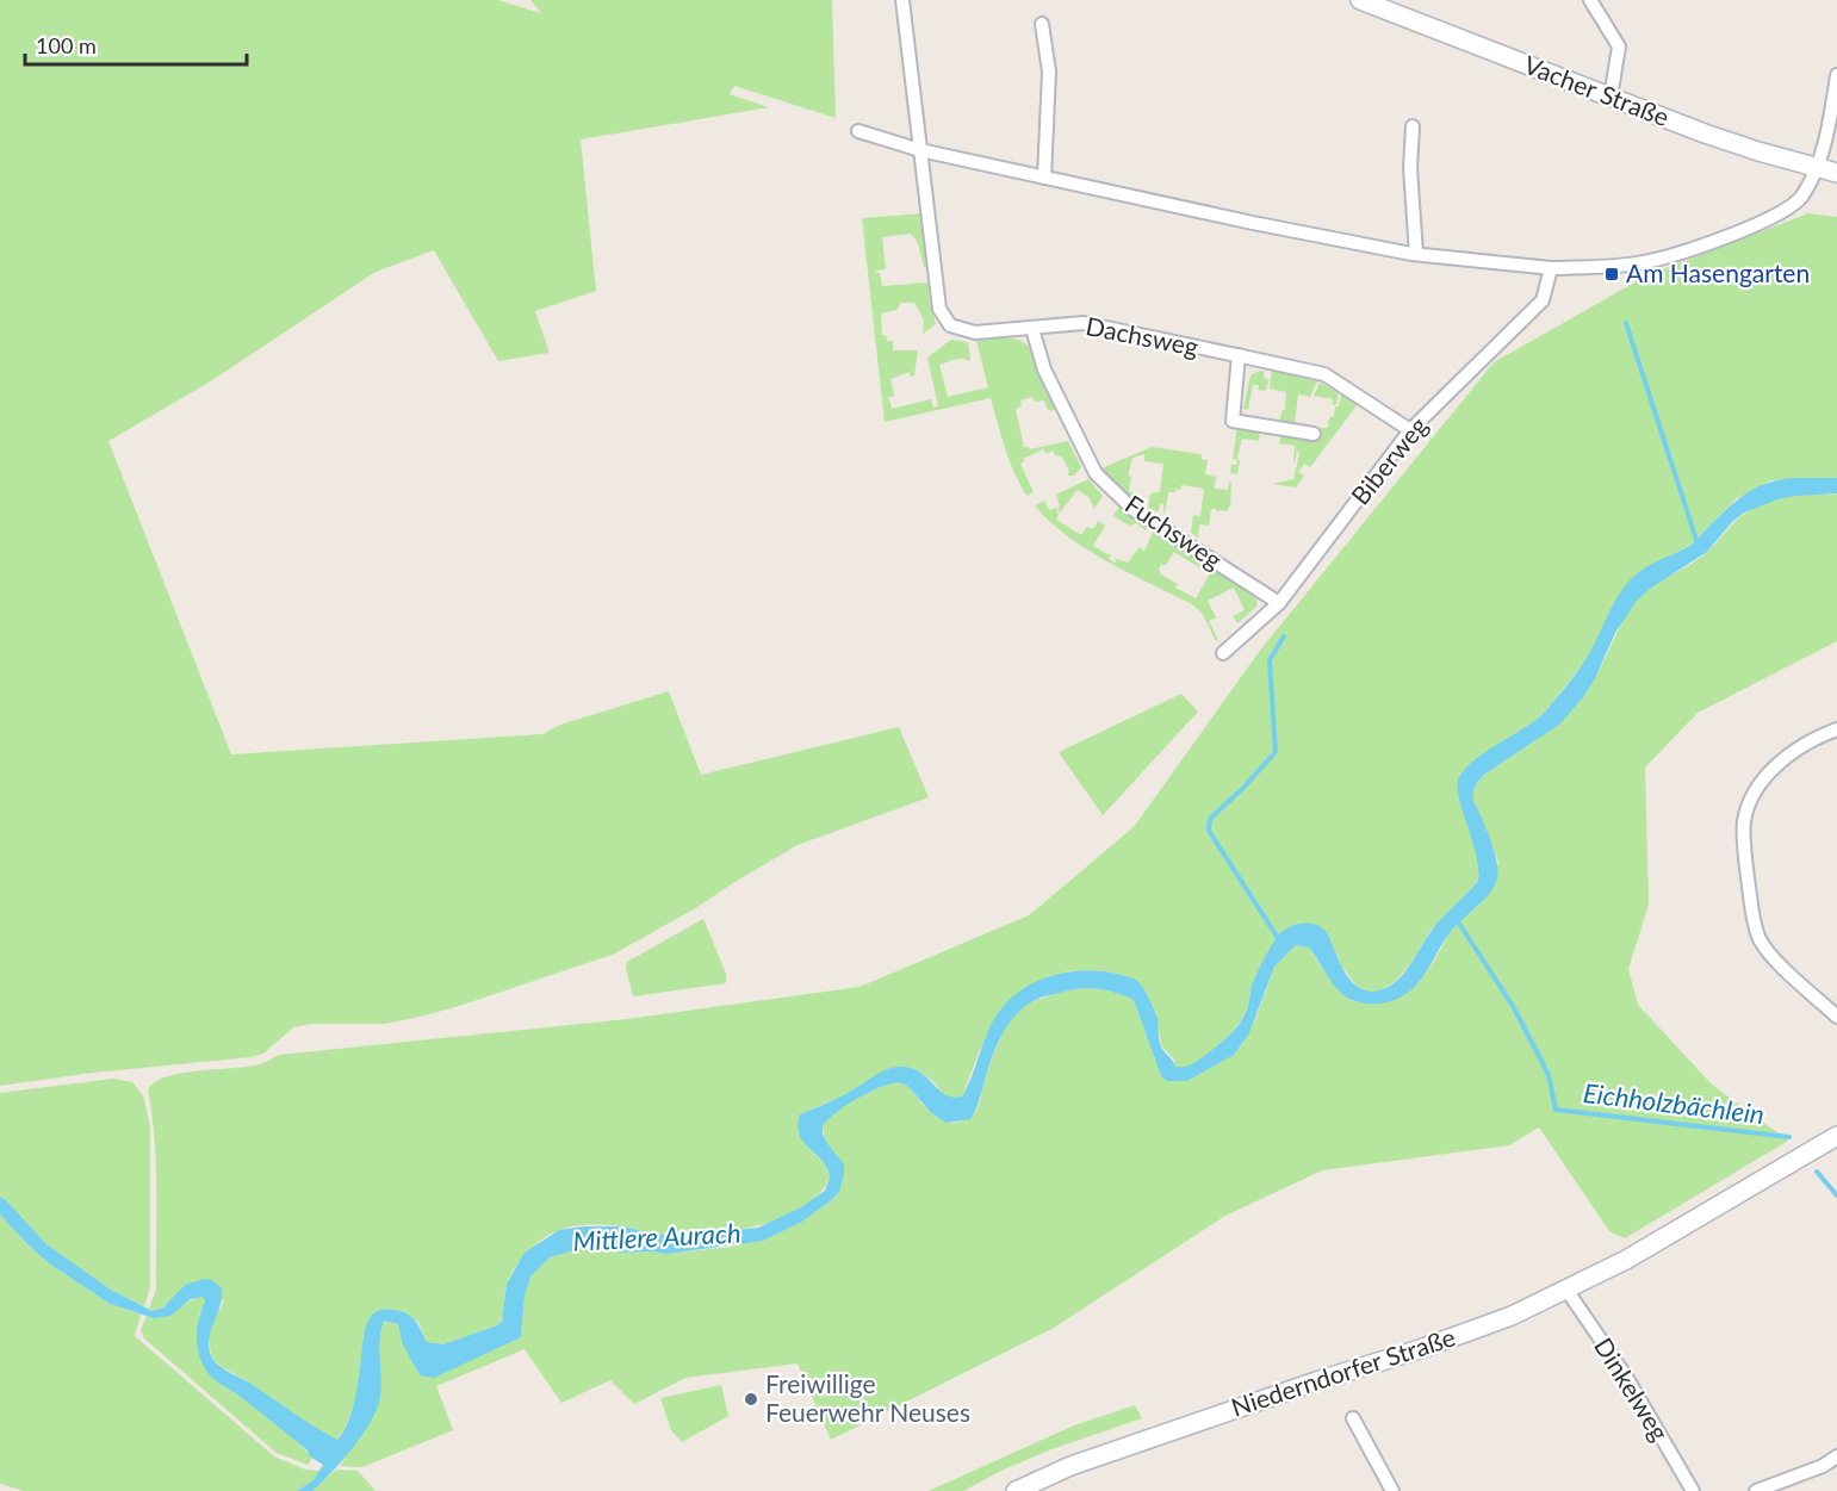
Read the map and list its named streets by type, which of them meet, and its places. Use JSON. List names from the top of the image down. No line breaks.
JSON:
{"streets":{"main road":["Vacher Straße","Niederndorfer Straße"],"street":["Dachsweg","Biberweg","Fuchsweg","Dinkelweg"]},"crossings":[["Dachsweg","Biberweg"],["Dachsweg","Fuchsweg"],["Biberweg","Fuchsweg"],["Niederndorfer Straße","Dinkelweg"]],"water":["Eichholzbächlein","Mittlere Aurach"],"places":{"transit":["Am Hasengarten"],"other":["Freiwillige Feuerwehr Neuses"]},"scale_bar":"100 m"}
